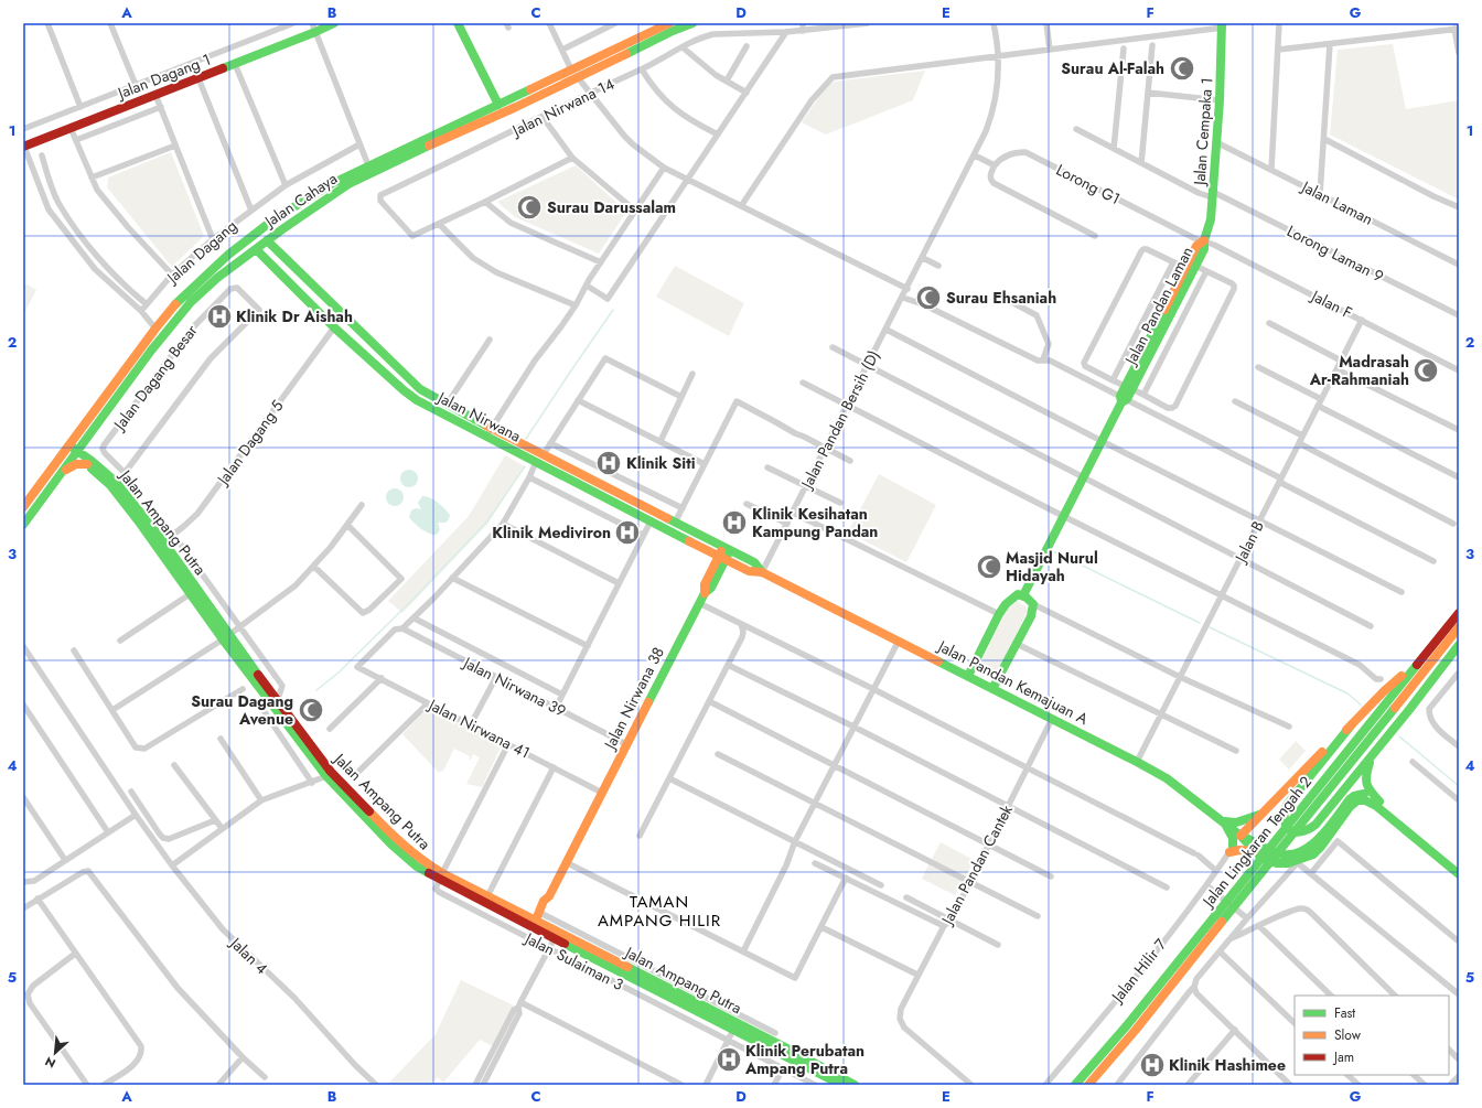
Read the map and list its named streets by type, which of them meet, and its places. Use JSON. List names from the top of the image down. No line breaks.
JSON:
{"streets":{"main road":["Jalan Dagang 1","Jalan Cempaka 1","Jalan Cahaya","Jalan Pandan Laman","Jalan Nirwana","Jalan Ampang Putra","Jalan Pandan Kemajuan A","Jalan Nirwana 38","Jalan Lingkaran Tengah 2"],"street":["Jalan Nirwana 14","Lorong G1","Jalan Laman","Jalan Dagang","Lorong Laman 9","Jalan F","Jalan Dagang Besar","Jalan Pandan Bersih (D)","Jalan Dagang 5","Jalan B","Jalan Nirwana 39","Jalan Nirwana 41","Jalan Pandan Cantek","Jalan 4","Jalan Sulaiman 3","Jalan Hilir 7"]},"crossings":[["Jalan Cempaka 1","Lorong G1"],["Jalan Cempaka 1","Jalan Laman"],["Jalan Cempaka 1","Lorong Laman 9"],["Jalan Cempaka 1","Jalan F"],["Jalan Cempaka 1","Jalan Pandan Laman"],["Lorong G1","Jalan F"],["Lorong G1","Jalan Pandan Laman"],["Jalan Cahaya","Jalan Nirwana"],["Jalan Cahaya","Jalan Ampang Putra"],["Jalan F","Jalan Pandan Laman"],["Jalan F","Jalan B"],["Jalan Nirwana","Jalan Dagang 5"],["Jalan Nirwana","Jalan Pandan Kemajuan A"],["Jalan Nirwana","Jalan Nirwana 38"],["Jalan Pandan Bersih (D)","Jalan Pandan Kemajuan A"],["Jalan Dagang 5","Jalan Ampang Putra"],["Jalan Ampang Putra","Jalan Sulaiman 3"],["Jalan B","Jalan Pandan Kemajuan A"],["Jalan Pandan Kemajuan A","Jalan Nirwana 38"],["Jalan Pandan Kemajuan A","Jalan Pandan Cantek"],["Jalan Pandan Kemajuan A","Jalan Hilir 7"],["Jalan Nirwana 39","Jalan Nirwana 38"],["Jalan Nirwana 39","Jalan Nirwana 41"],["Jalan Nirwana 38","Jalan Nirwana 41"]],"districts":["TAMAN AMPANG HILIR"],"places":{"mosque":["Surau Al-Falah","Surau Darussalam","Surau Ehsaniah","Madrasah Ar-Rahmaniah","Masjid Nurul Hidayah","Surau Dagang Avenue"],"hospital":["Klinik Dr Aishah","Klinik Siti","Klinik Kesihatan Kampung Pandan","Klinik Mediviron","Klinik Perubatan Ampang Putra","Klinik Hashimee"]},"legend":["Fast","Slow","Jam"],"north":"bottom left","grid":{"columns":["A","B","C","D","E","F","G"],"rows":["1","2","3","4","5"]}}
